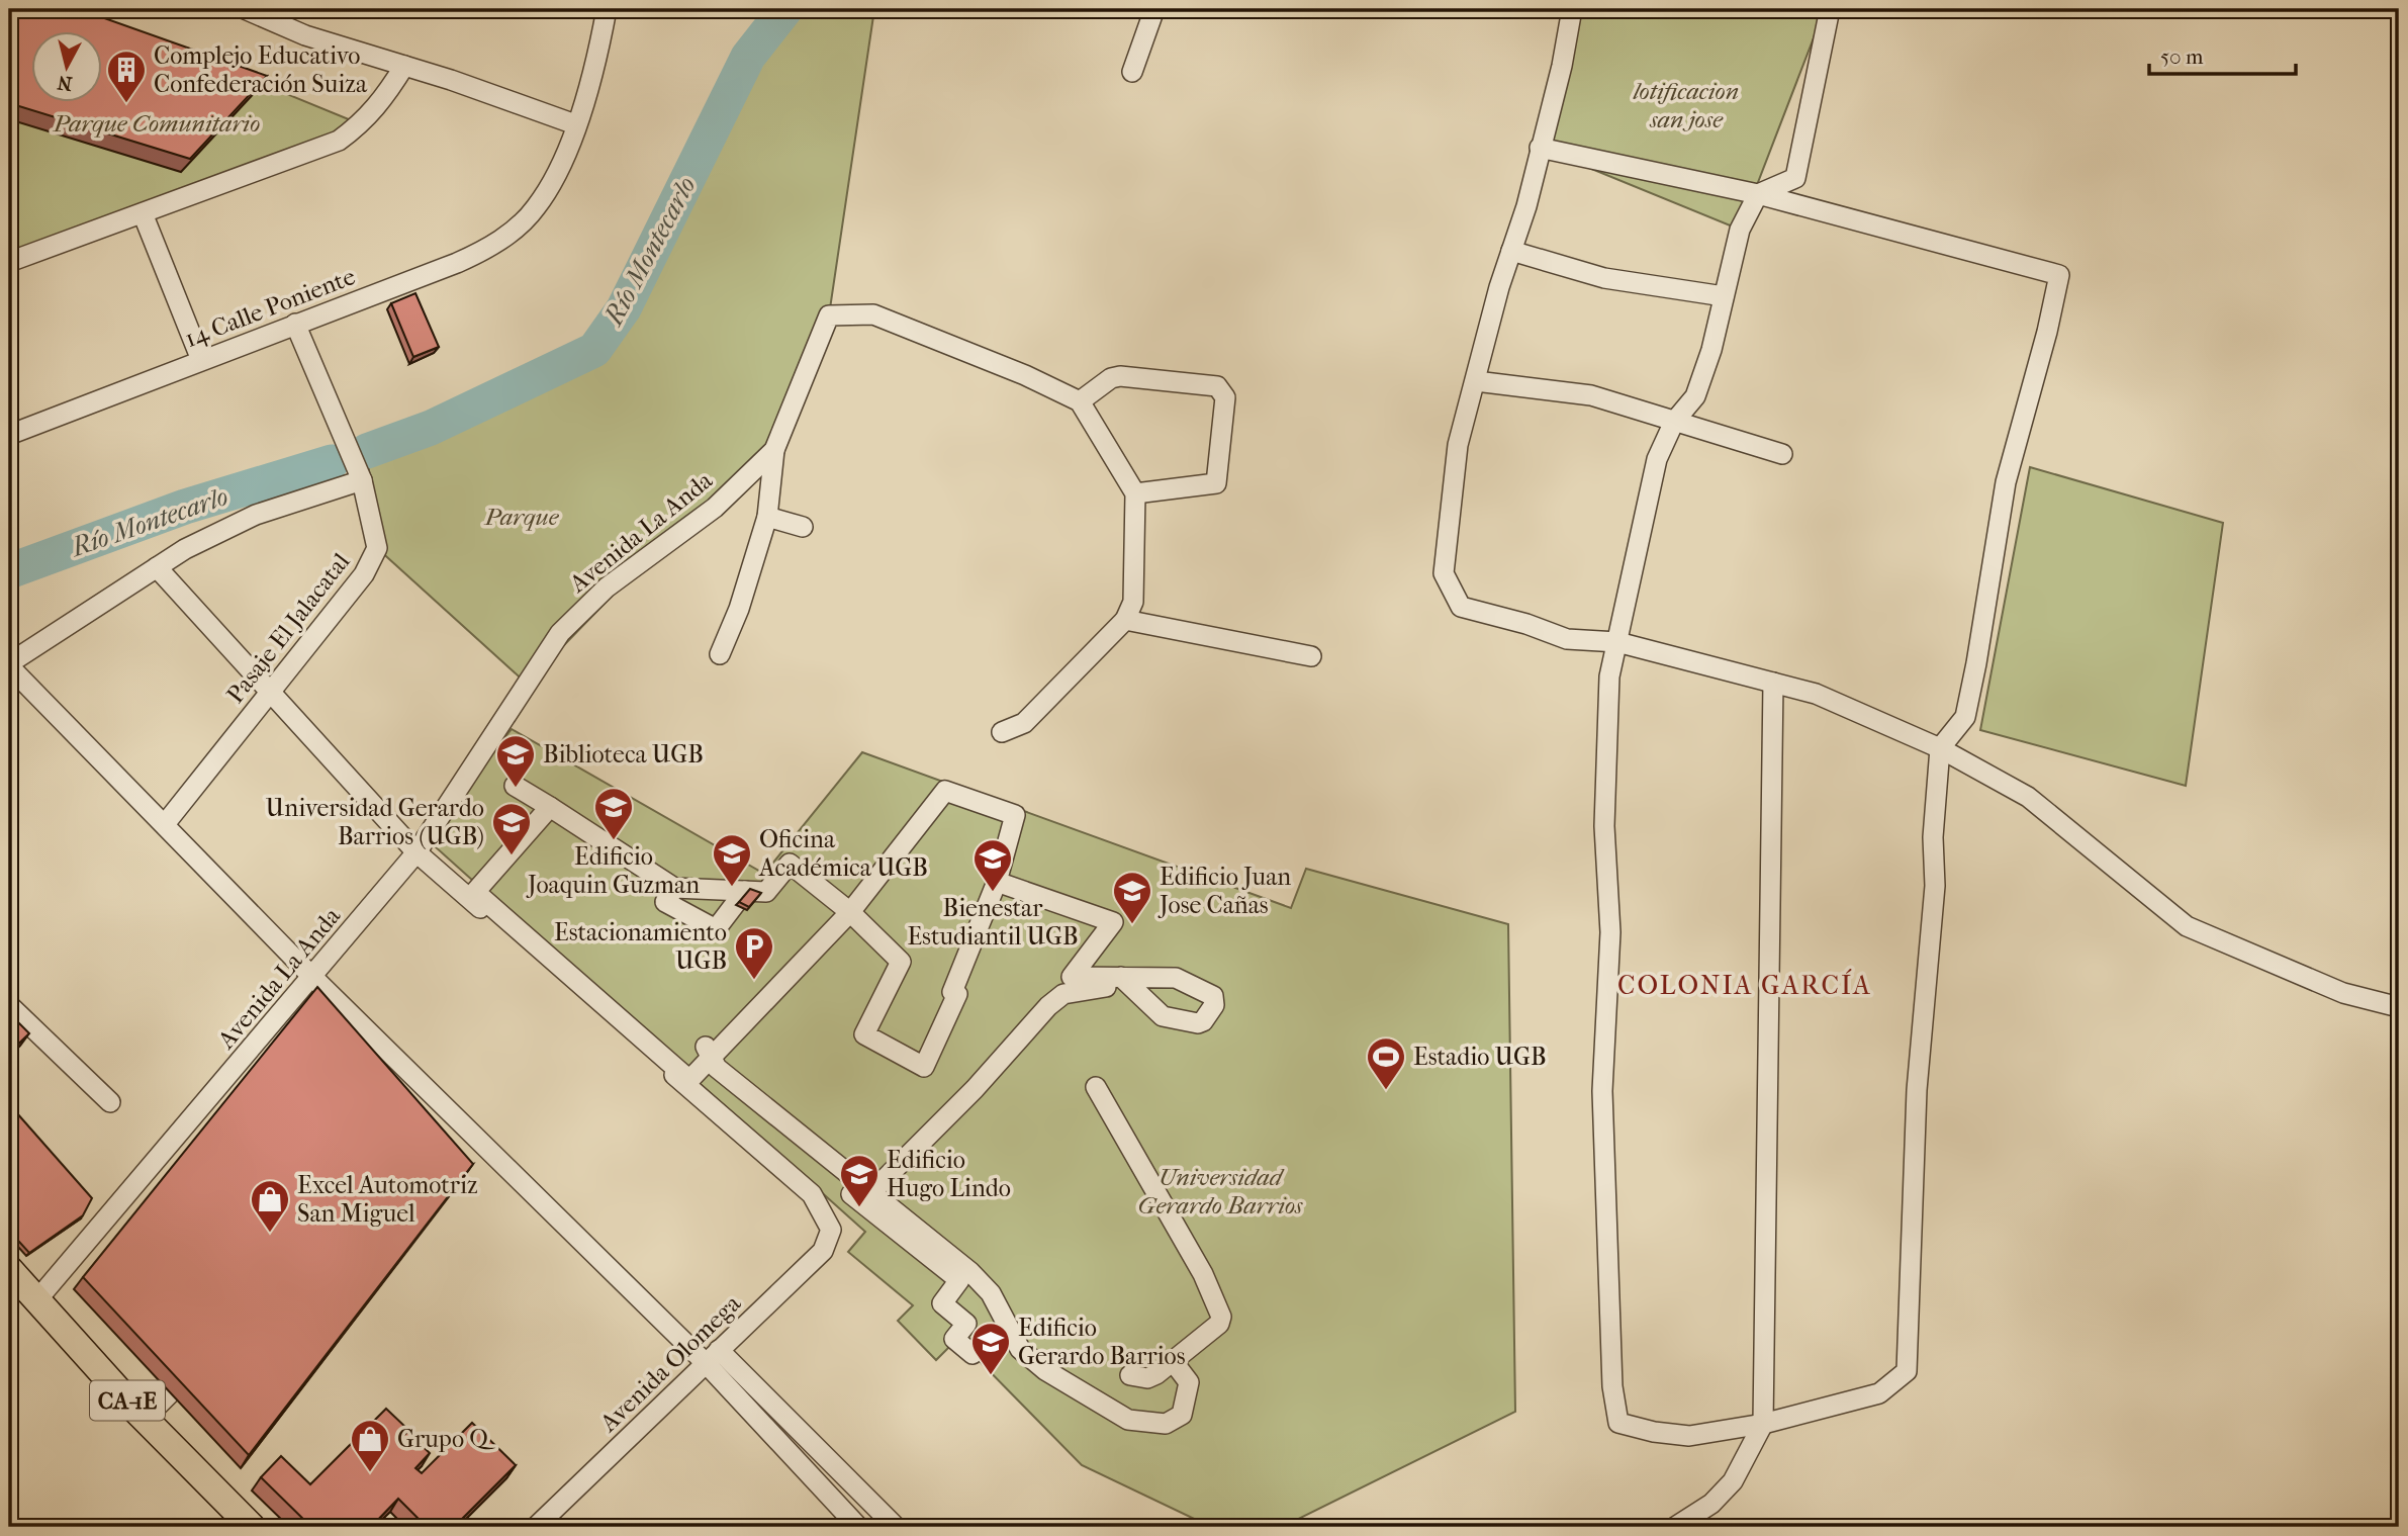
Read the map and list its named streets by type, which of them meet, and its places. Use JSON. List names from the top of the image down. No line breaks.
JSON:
{"streets":{"highway":["CA-1E"],"street":["14 Calle Poniente","Avenida La Anda","Pasaje El Jalacatal","Avenida Olomega"]},"crossings":[["14 Calle Poniente","Pasaje El Jalacatal"],["Avenida La Anda","CA-1E"]],"districts":["COLONIA GARCÍA"],"water":["Río Montecarlo"],"parks":["lotificacion san jose","Parque Comunitario","Parque","Universidad Gerardo Barrios"],"places":{"building":["Complejo Educativo Confederación Suiza"],"school or university":["Biblioteca UGB","Edificio Joaquin Guzman","Universidad Gerardo Barrios (UGB)","Oficina Académica UGB","Bienestar Estudiantil UGB","Edificio Juan Jose Cañas","Edificio Hugo Lindo","Edificio Gerardo Barrios"],"parking":["Estacionamiento UGB"],"sports":["Estadio UGB"],"shop":["Excel Automotriz San Miguel","Grupo Q"]},"scale_bar":"50 m","north":"bottom"}
